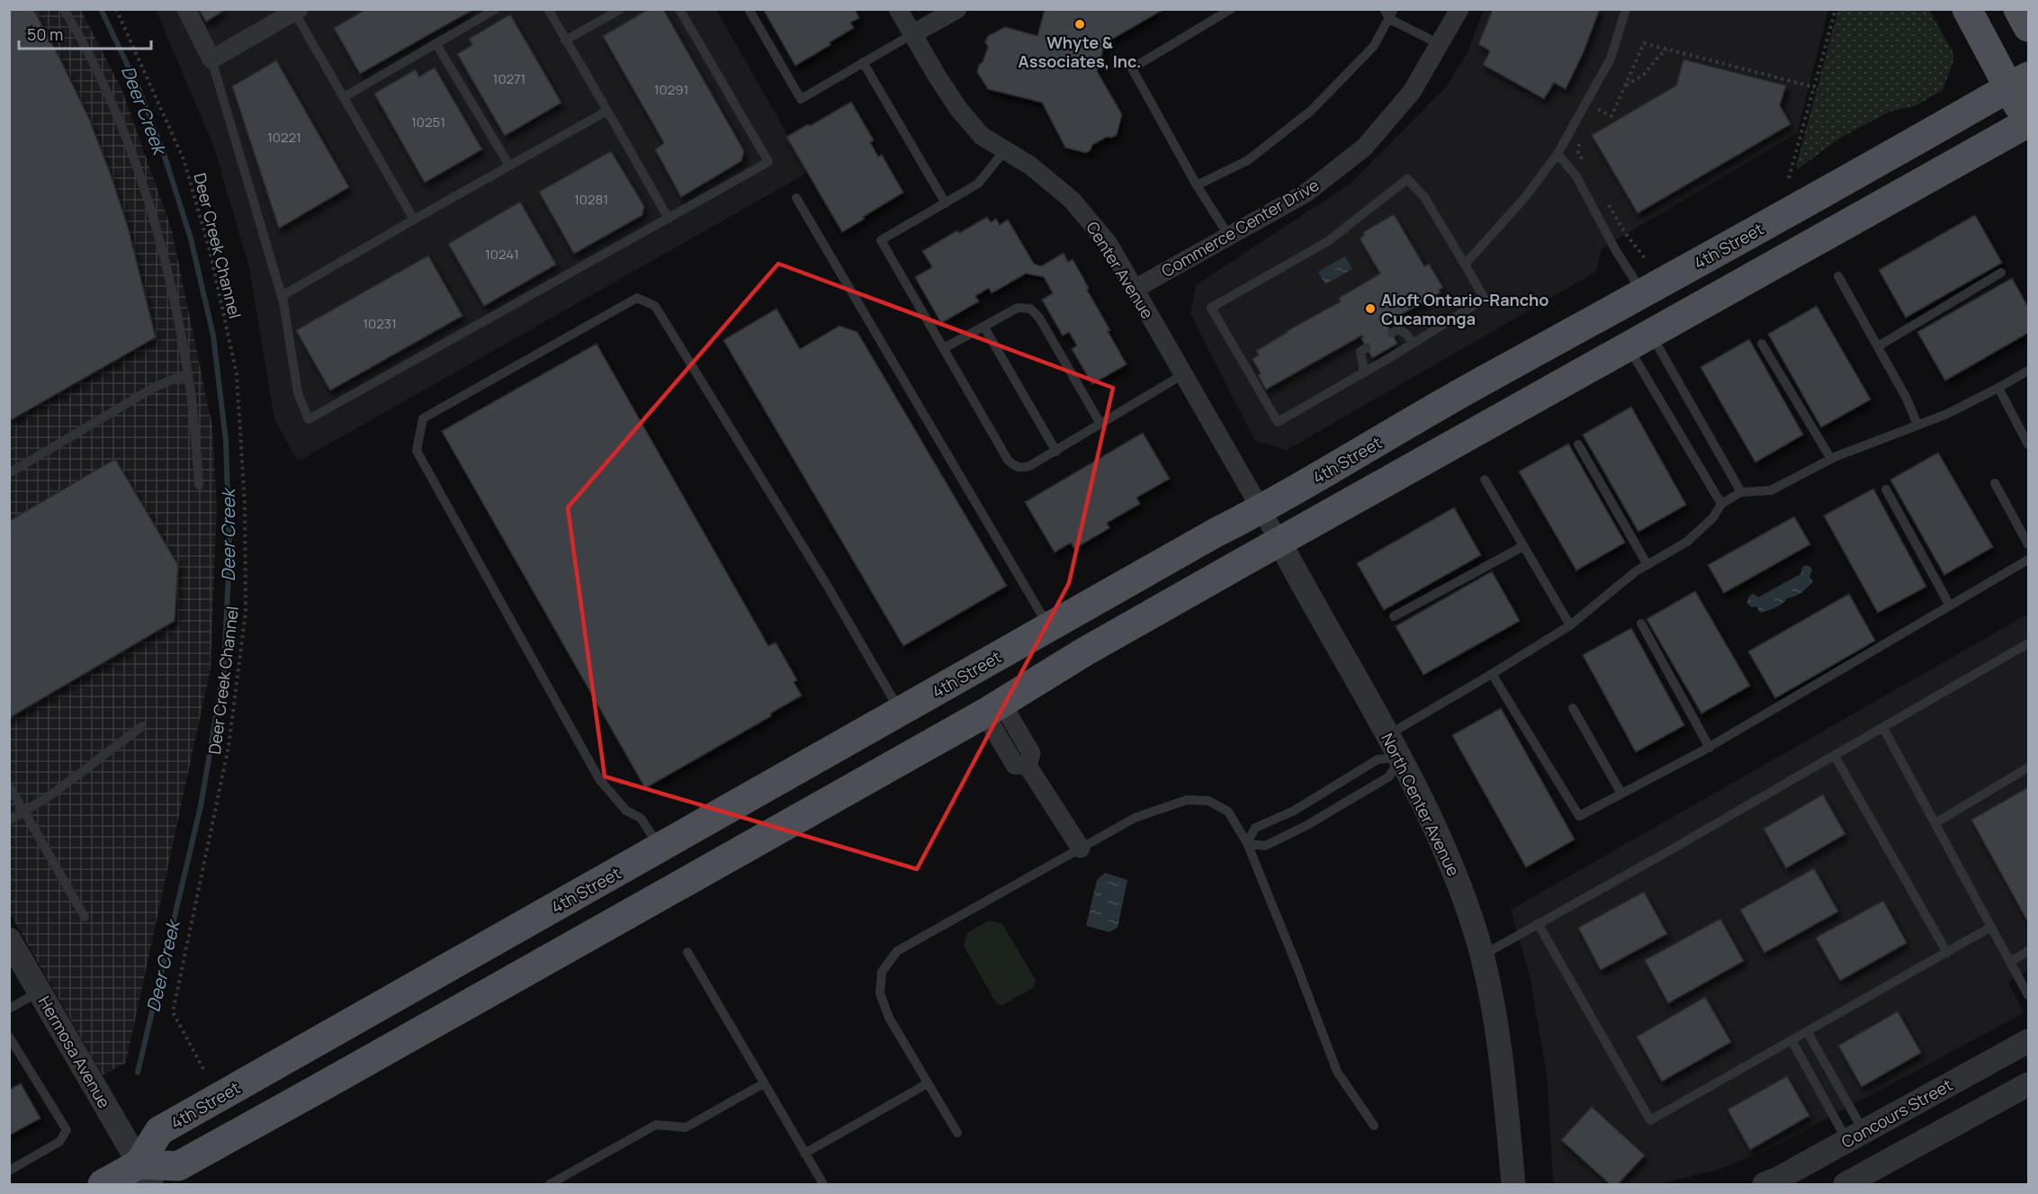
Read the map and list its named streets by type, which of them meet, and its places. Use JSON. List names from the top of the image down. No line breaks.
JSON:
{"streets":{"main road":["4th Street"],"street":["Commerce Center Drive","Center Avenue","North Center Avenue","Hermosa Avenue","Concours Street"],"path":["Deer Creek Channel"]},"crossings":[["Commerce Center Drive","Center Avenue"],["4th Street","Center Avenue"],["4th Street","Hermosa Avenue"],["Center Avenue","North Center Avenue"]],"water":["Deer Creek"],"places":["Whyte & Associates, Inc.","Aloft Ontario-Rancho Cucamonga"],"house_numbers":["10271","10291","10251","10221","10281","10241","10231"],"scale_bar":"50 m"}
